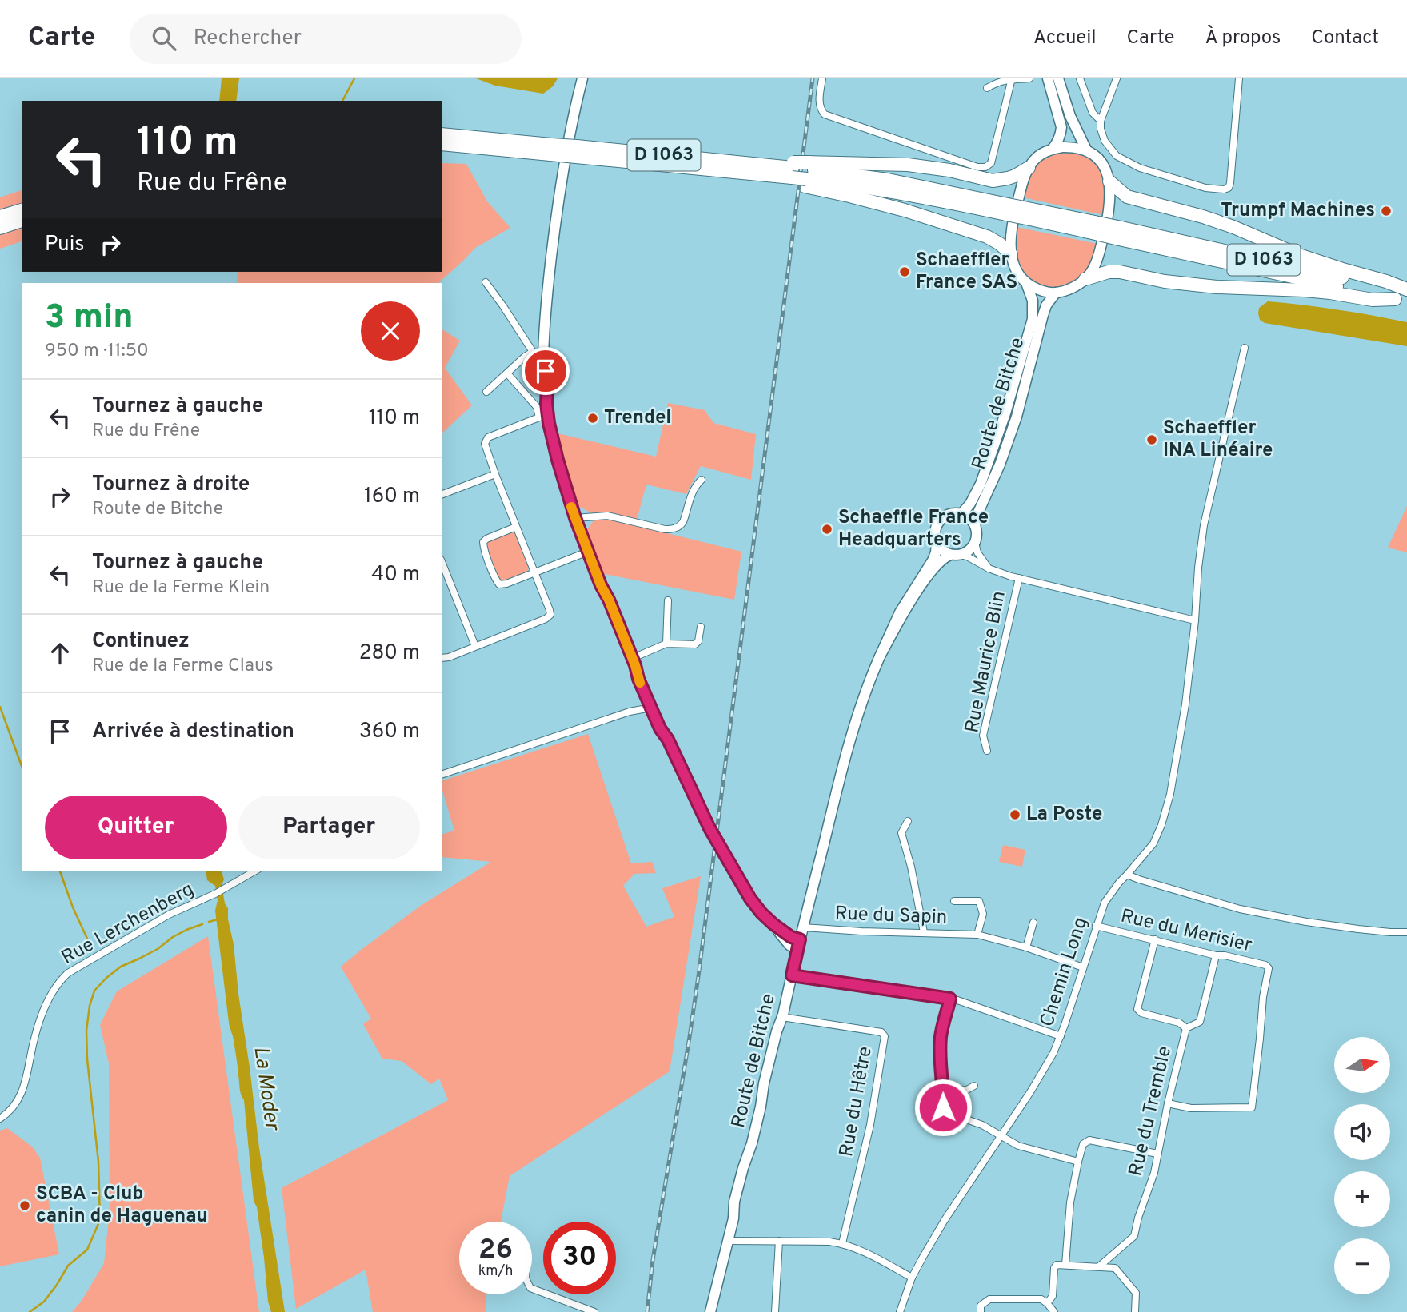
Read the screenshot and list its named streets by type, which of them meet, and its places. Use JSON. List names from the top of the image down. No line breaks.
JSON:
{"streets":{"highway":["D 1063"],"main road":["Route de Bitche"],"street":["Rue Maurice Blin","Rue du Sapin","Rue Lerchenberg","Rue du Merisier","Chemin Long","Rue du Hêtre","Rue du Tremble"]},"crossings":[["Route de Bitche","Rue du Sapin"],["Route de Bitche","Rue du Hêtre"],["Rue du Sapin","Chemin Long"],["Rue du Merisier","Chemin Long"],["Rue du Merisier","Rue du Tremble"]],"water":["La Moder"],"places":["Trumpf Machines","Schaeffler France SAS","Trendel","Schaeffler INA Linéaire","Schaeffle France Headquarters","La Poste","SCBA - Club canin de Haguenau"],"north":"right","page":{"header":"Carte","search":"Rechercher","nav":["Accueil","Carte","À propos","Contact"],"turn":["110 m","Rue du Frêne"],"then":"Puis","heading":["3 min","950 m · 11:50"],"list":[{"name":"Tournez à gauche","note":"Rue du Frêne","value":"110 m"},{"name":"Tournez à droite","note":"Route de Bitche","value":"160 m"},{"name":"Tournez à gauche","note":"Rue de la Ferme Klein","value":"40 m"},{"name":"Continuez","note":"Rue de la Ferme Claus","value":"280 m"},{"name":"Arrivée à destination","value":"360 m"}],"buttons":["Quitter","Partager"],"map_buttons":["+","−"],"speed":"26 km/h","limit":"30"}}
